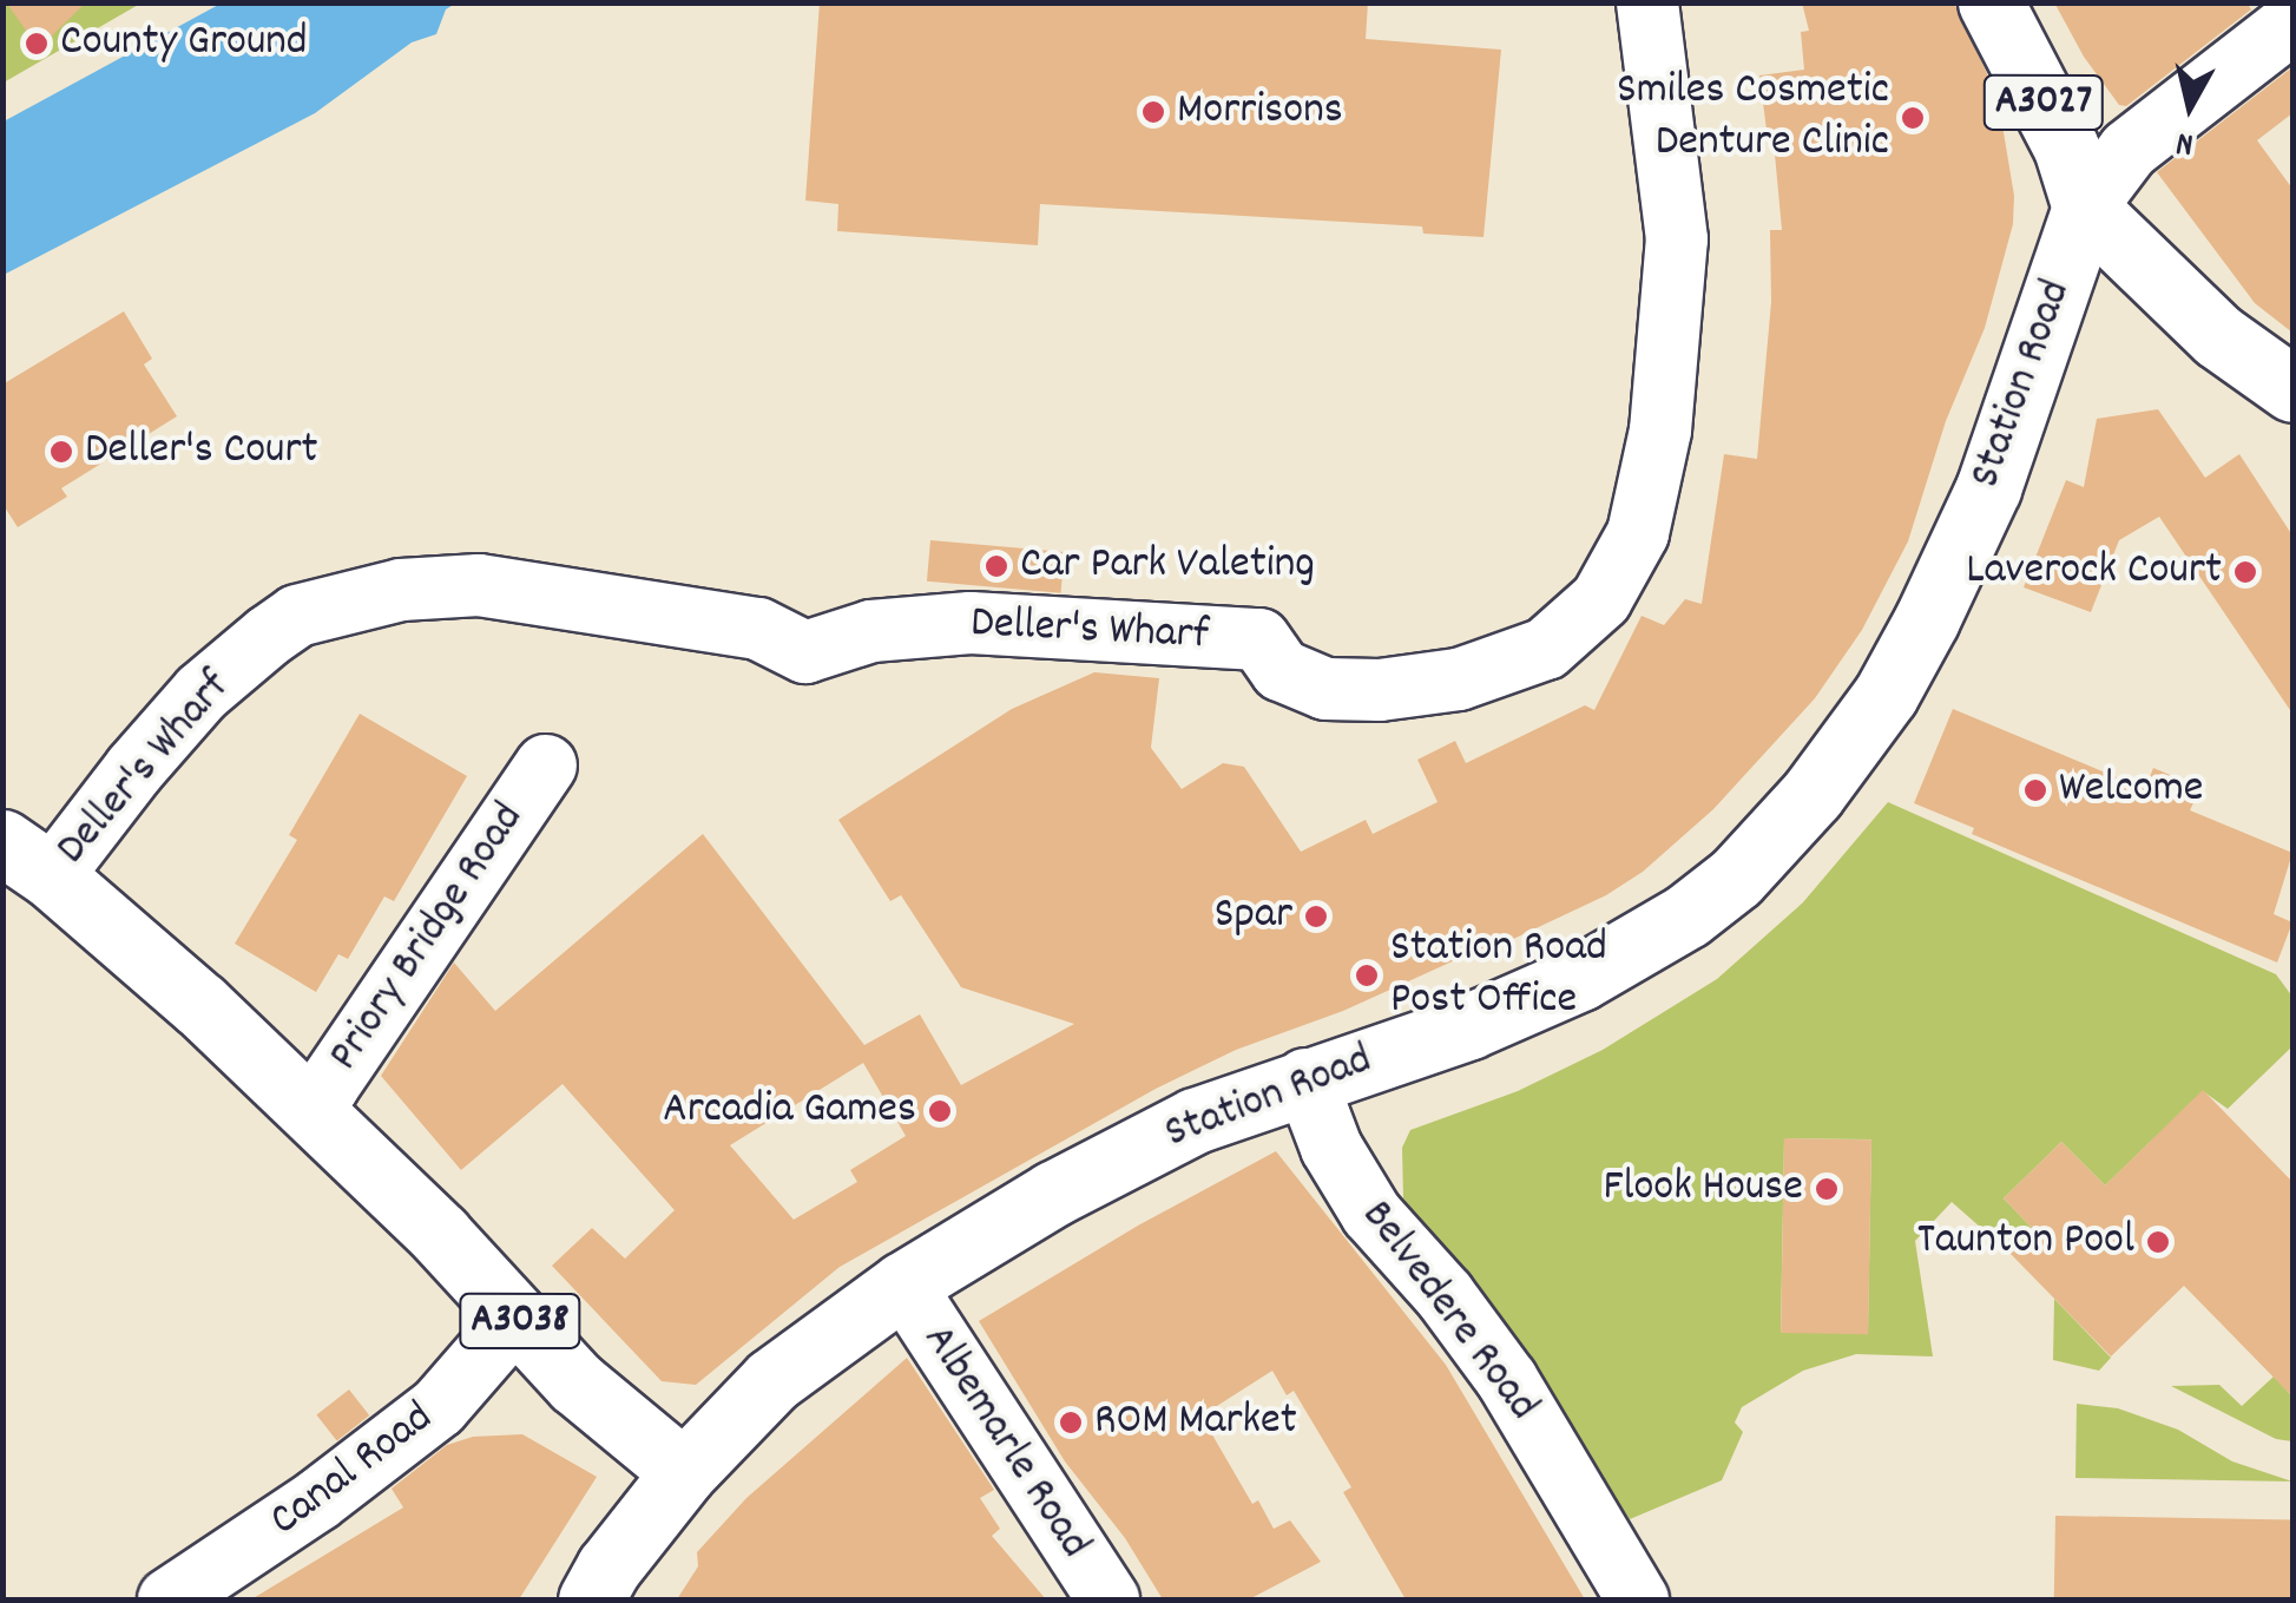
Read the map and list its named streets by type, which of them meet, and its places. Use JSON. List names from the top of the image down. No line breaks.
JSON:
{"streets":{"main road":["A3027","Station Road","Priory Bridge Road","A3038"],"street":["Deller's Wharf","Belvedere Road","Albemarle Road","Canal Road"]},"crossings":[["A3027","Station Road"],["Station Road","Priory Bridge Road"],["Station Road","Belvedere Road"],["Station Road","Albemarle Road"],["Deller's Wharf","Priory Bridge Road"],["Priory Bridge Road","Canal Road"]],"places":["County Ground","Morrisons","Smiles Cosmetic Denture Clinic","Deller's Court","Car Park Valeting","Laverock Court","Welcome","Spar","Station Road Post Office","Arcadia Games","Flook House","Taunton Pool","ROM Market"],"north":"bottom"}
